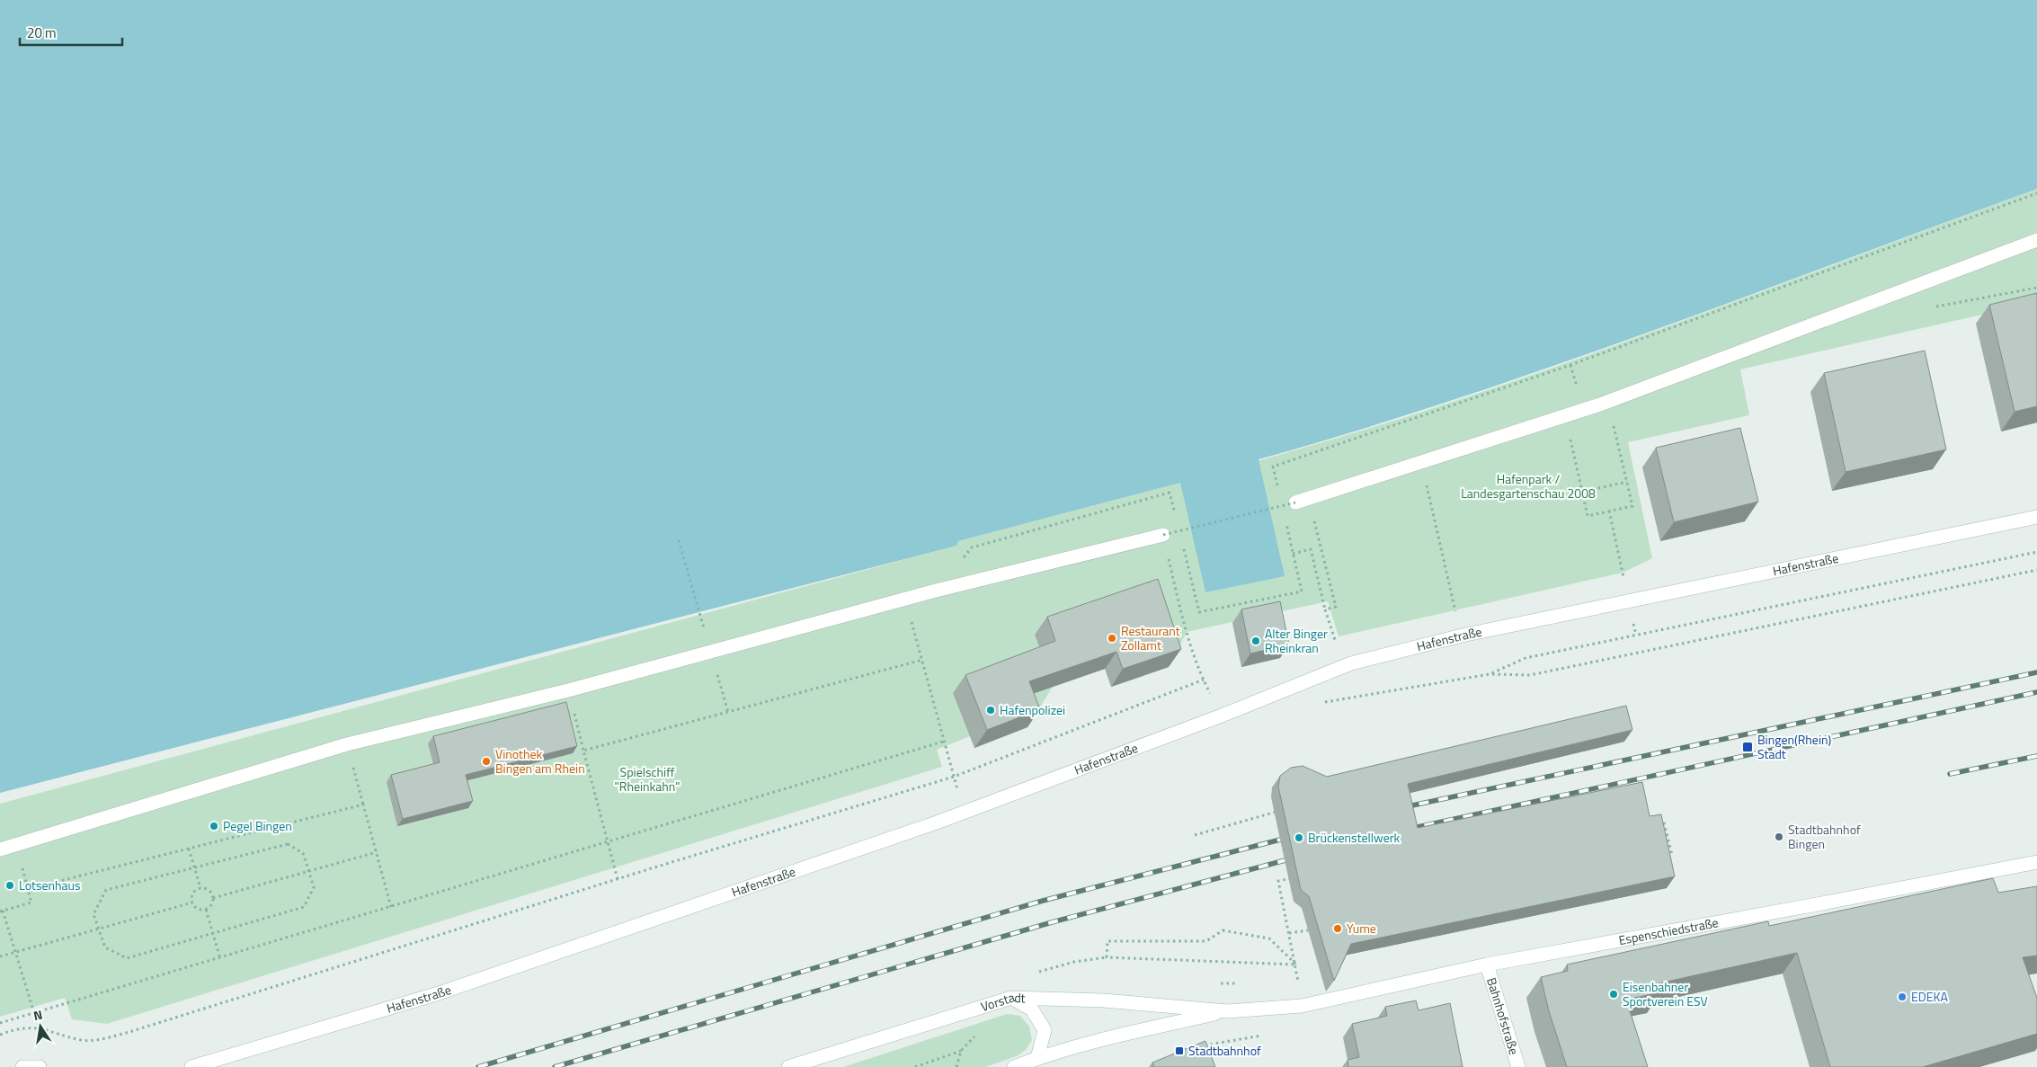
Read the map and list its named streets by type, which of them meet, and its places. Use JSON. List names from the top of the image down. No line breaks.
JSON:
{"streets":{"street":["Hafenstraße","Espenschiedstraße","Vorstadt","Bahnhofstraße"]},"crossings":[["Espenschiedstraße","Vorstadt"],["Espenschiedstraße","Bahnhofstraße"]],"parks":["Hafenpark / Landesgartenschau 2008","Spielschiff \"Rheinkahn\""],"places":{"other":["Restaurant Zollamt","Alter Binger Rheinkran","Hafenpolizei","Vinothek Bingen am Rhein","Pegel Bingen","Stadtbahnhof Bingen","Brückenstellwerk","Lotsenhaus","Yume","Eisenbahner Sportverein ESV","EDEKA"],"transit":["Bingen(Rhein) Stadt","Stadtbahnhof"]},"scale_bar":"20 m","north":"top"}
